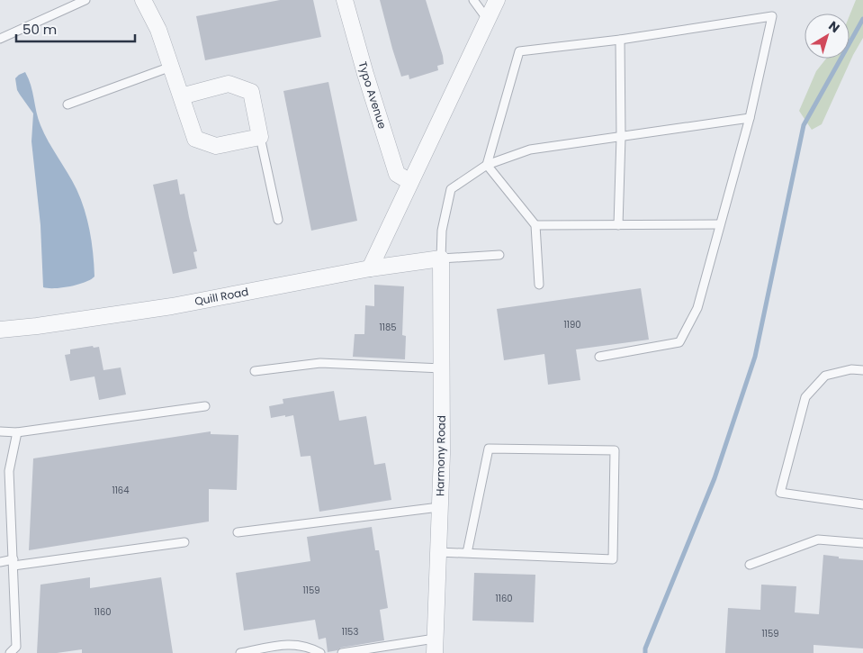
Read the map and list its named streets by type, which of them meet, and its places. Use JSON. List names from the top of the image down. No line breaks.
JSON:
{"streets":{"street":["Typo Avenue","Quill Road","Harmony Road"]},"crossings":[["Quill Road","Harmony Road"]],"house_numbers":["1190","1185","1164","1159","1160","1160","1153","1159"],"scale_bar":"50 m","north":"top right"}
